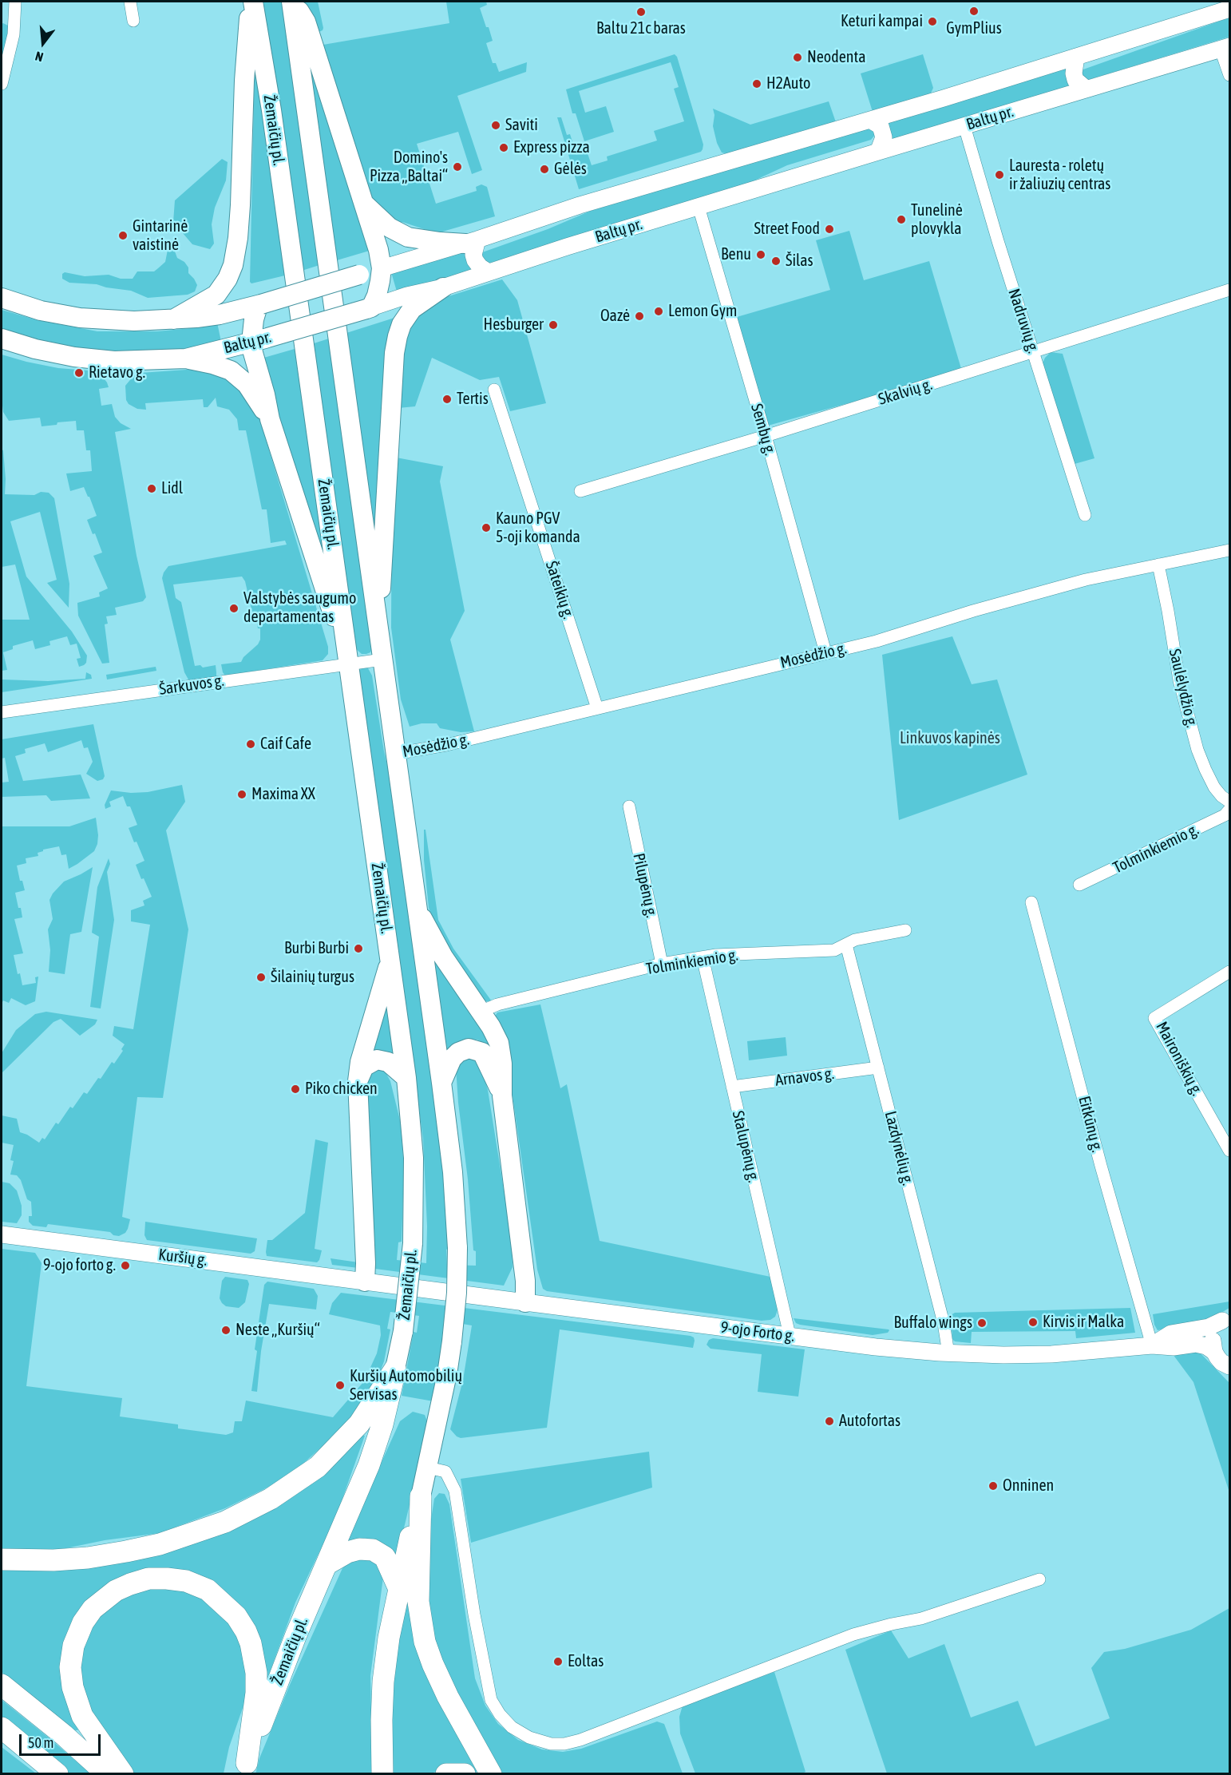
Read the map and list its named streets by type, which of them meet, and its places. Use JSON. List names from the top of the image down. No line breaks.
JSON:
{"streets":{"highway":["Žemaičių pl."],"main road":["Baltų pr.","Kuršių g.","9-ojo Forto g."],"street":["Nadruvių g.","Skalvių g.","Sembų g.","Šateikių g.","Mosėdžio g.","Šarkuvos g.","Saulėlydžio g.","Tolminkiemio g.","Pilupėnų g.","Maironiškių g.","Arnavos g.","Eitkūnų g.","Stalupėnų g.","Lazdynėlių g."]},"crossings":[["Baltų pr.","Nadruvių g."],["Baltų pr.","Sembų g."],["Žemaičių pl.","Šarkuvos g."],["Nadruvių g.","Skalvių g."],["Skalvių g.","Sembų g."],["Sembų g.","Mosėdžio g."],["Šateikių g.","Mosėdžio g."],["Mosėdžio g.","Saulėlydžio g."],["Tolminkiemio g.","Pilupėnų g."],["Tolminkiemio g.","Stalupėnų g."],["Tolminkiemio g.","Lazdynėlių g."],["Arnavos g.","Stalupėnų g."],["Arnavos g.","Lazdynėlių g."],["Eitkūnų g.","9-ojo Forto g."],["Stalupėnų g.","9-ojo Forto g."],["Lazdynėlių g.","9-ojo Forto g."],["Kuršių g.","9-ojo Forto g."]],"parks":["Linkuvos kapinės"],"places":["GymPlius","Baltu 21c baras","Keturi kampai","Neodenta","H2Auto","Saviti","Express pizza","Domino's Pizza „Baltai“","Gėlės","Lauresta - roletų ir žaliuzių centras","Tunelinė plovykla","Street Food","Gintarinė vaistinė","Benu","Šilas","Lemon Gym","Oazė","Hesburger","Rietavo g.","Tertis","Lidl","Kauno PGV 5-oji komanda","Valstybės saugumo departamentas","Caif Cafe","Maxima XX","Burbi Burbi","Šilainių turgus","Piko chicken","9-ojo forto g.","Kirvis ir Malka","Buffalo wings","Neste „Kuršių“","Kuršių Automobilių Servisas","Autofortas","Onninen","Eoltas"],"scale_bar":"50 m","north":"bottom"}
